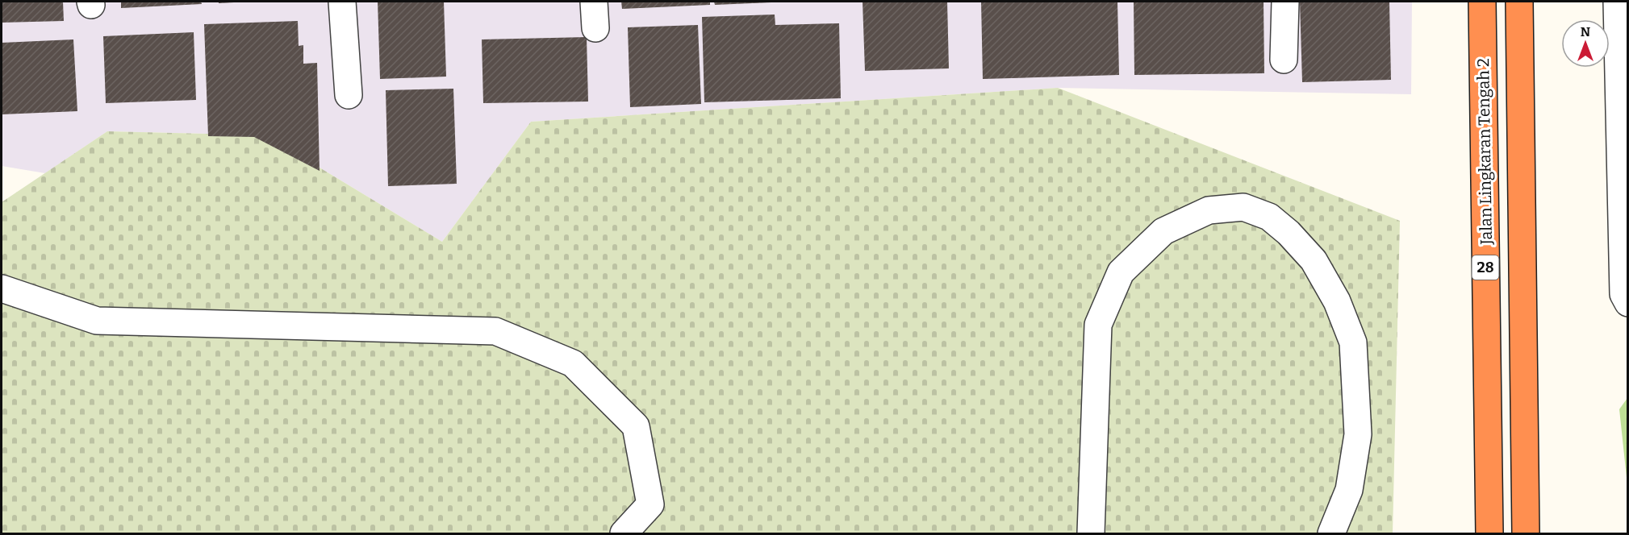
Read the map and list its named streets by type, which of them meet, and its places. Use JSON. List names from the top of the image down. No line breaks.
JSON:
{"streets":{"highway":["Jalan Lingkaran Tengah 2","28"]},"north":"top"}
